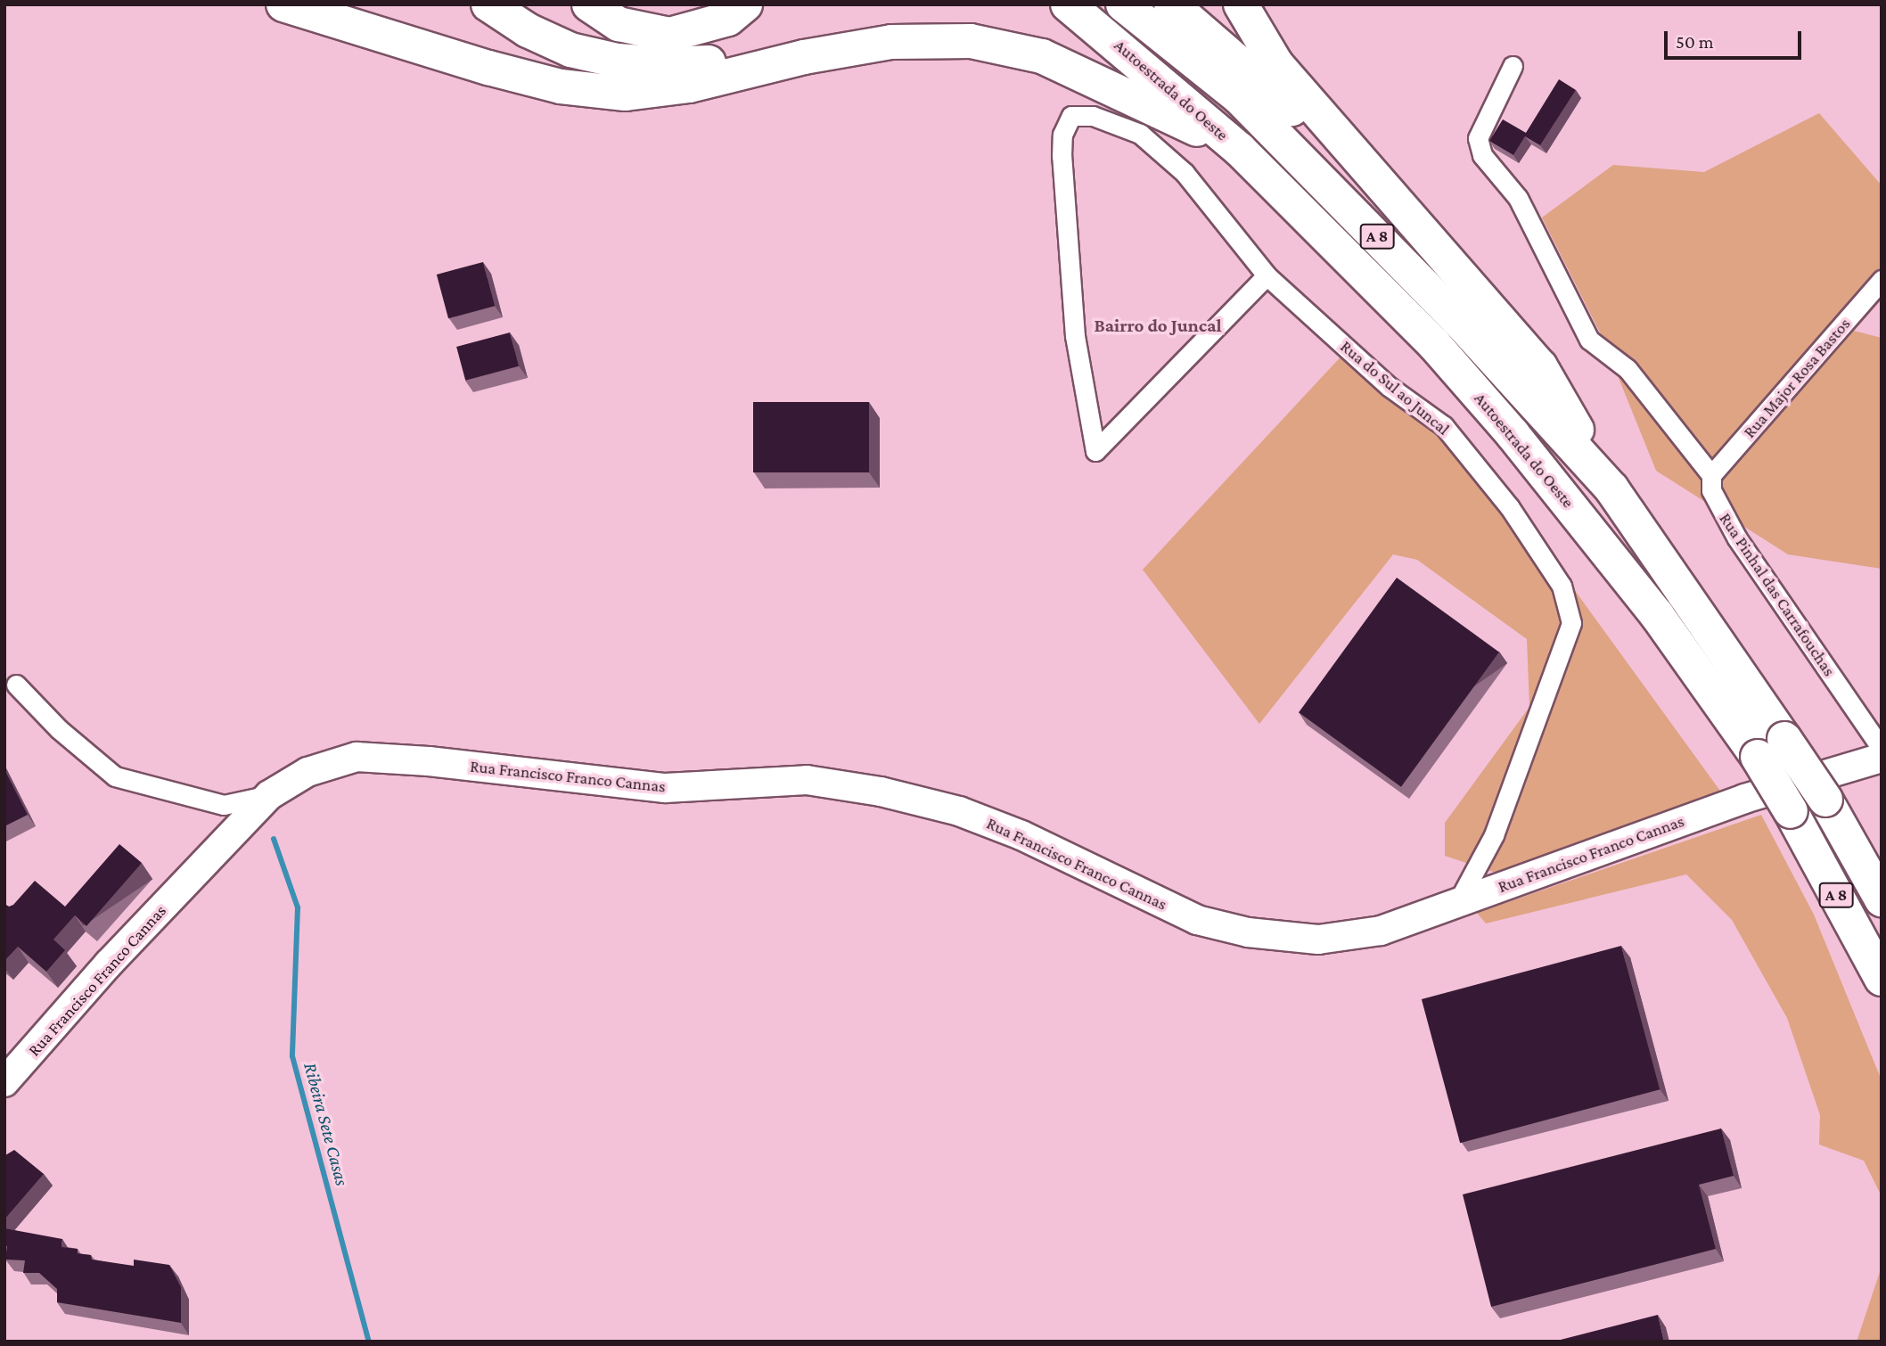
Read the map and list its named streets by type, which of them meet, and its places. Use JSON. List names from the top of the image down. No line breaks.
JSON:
{"streets":{"highway":["Autoestrada do Oeste","A 8"],"street":["Rua Major Rosa Bastos","Rua do Sul ao Juncal","Rua Pinhal das Carrafouchas","Rua Francisco Franco Cannas"]},"crossings":[["Rua Major Rosa Bastos","Rua Pinhal das Carrafouchas"],["Rua do Sul ao Juncal","Rua Francisco Franco Cannas"]],"districts":["Bairro do Juncal"],"water":["Ribeira Sete Casas"],"scale_bar":"50 m"}
